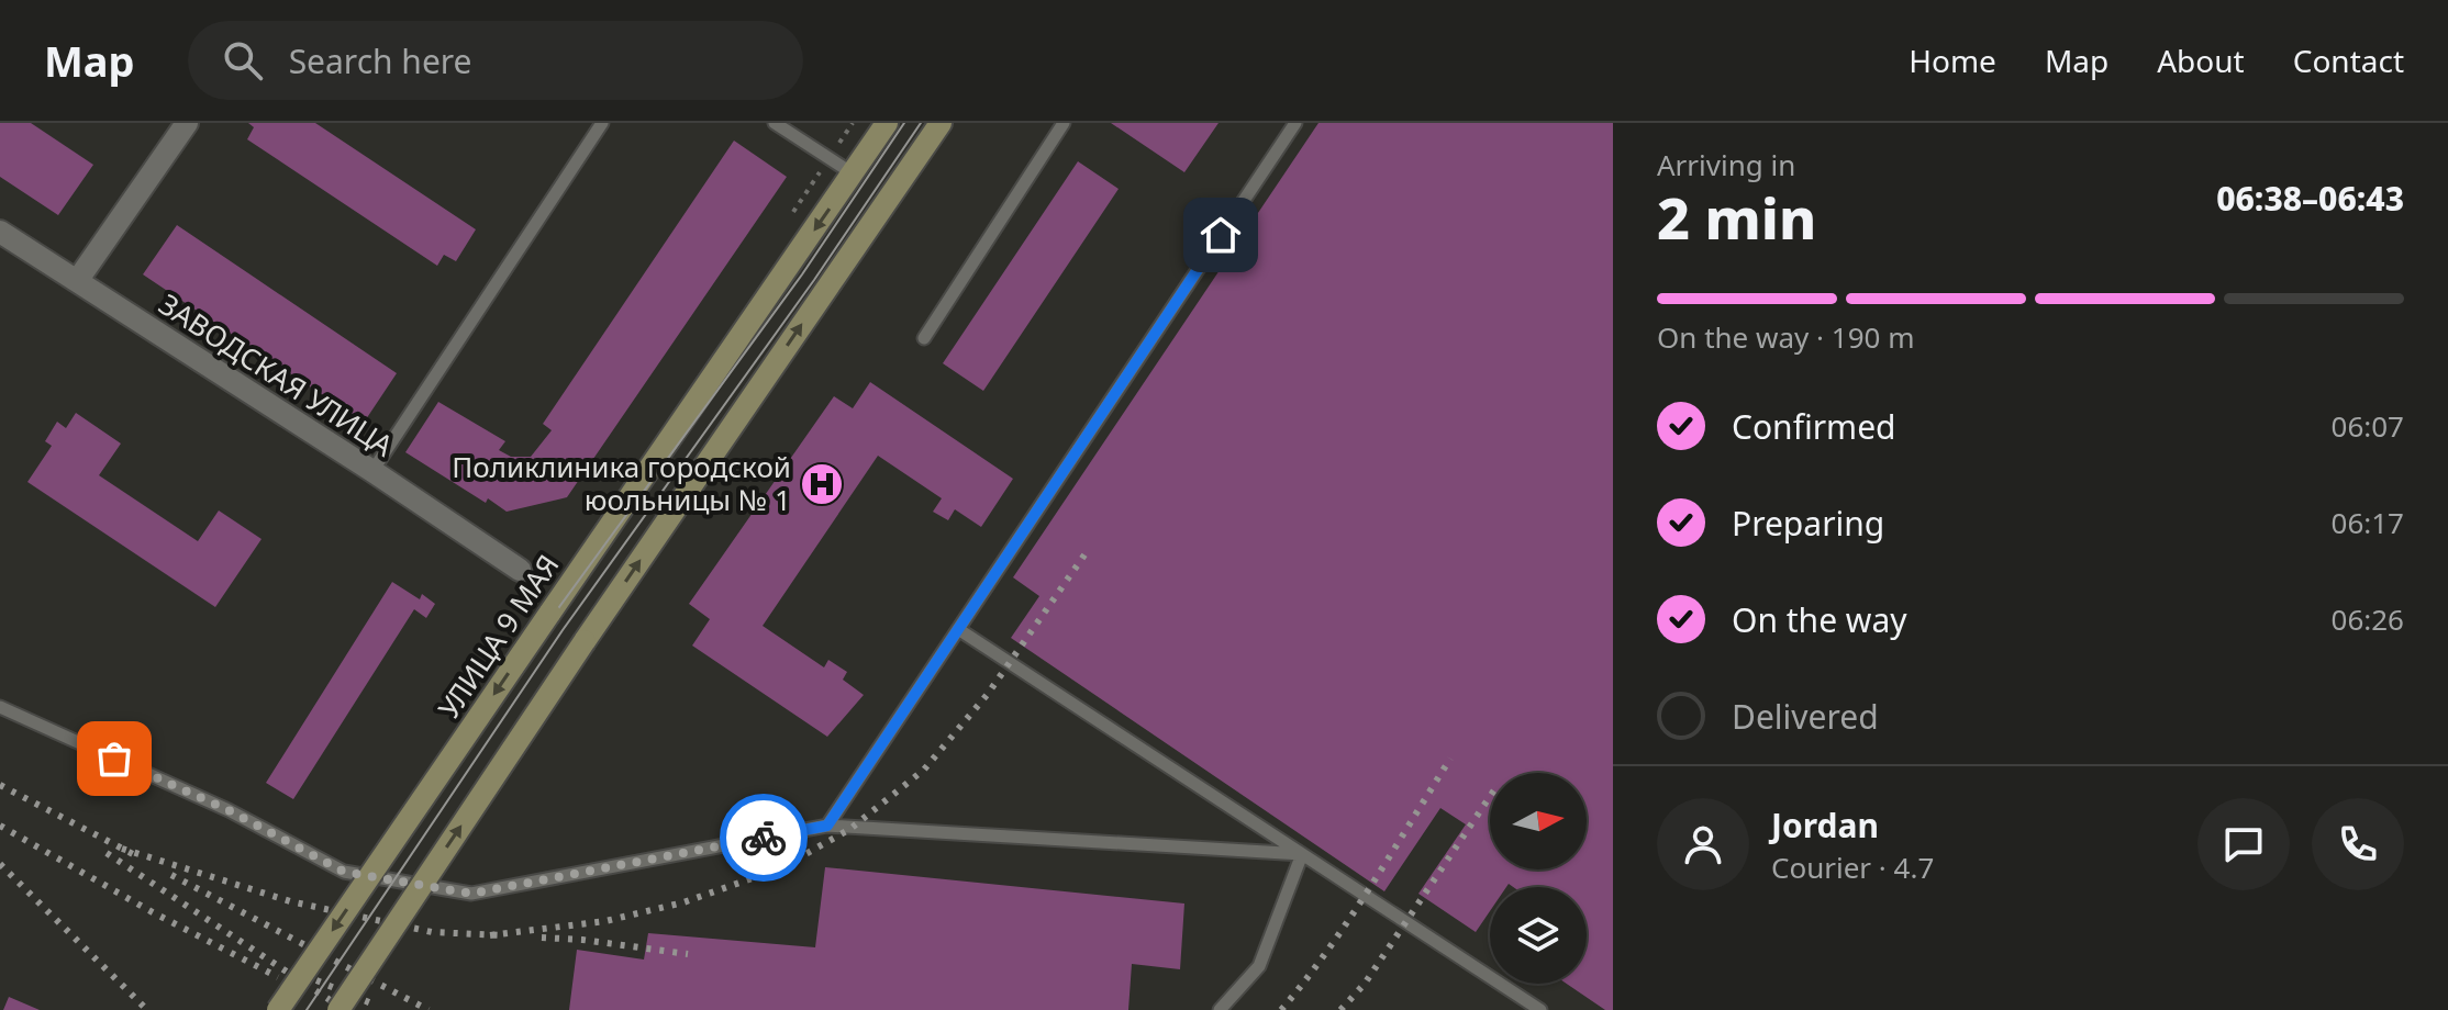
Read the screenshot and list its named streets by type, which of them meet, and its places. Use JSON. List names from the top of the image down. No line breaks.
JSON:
{"streets":{"main road":["УЛИЦА 9 МАЯ"],"street":["ЗАВОДСКАЯ УЛИЦА"]},"places":{"hospital":["Поликлиника городской юольницы № 1"]},"north":"right","page":{"header":"Map","search":"Search here","nav":["Home","Map","About","Contact"],"heading":["2 min","Arriving in","06:38–06:43"],"panel":["Jordan","Courier · 4.7"],"bar":"On the way · 190 m","list":[["Confirmed","06:07"],["Preparing","06:17"],["On the way","06:26"],"Delivered"]}}
